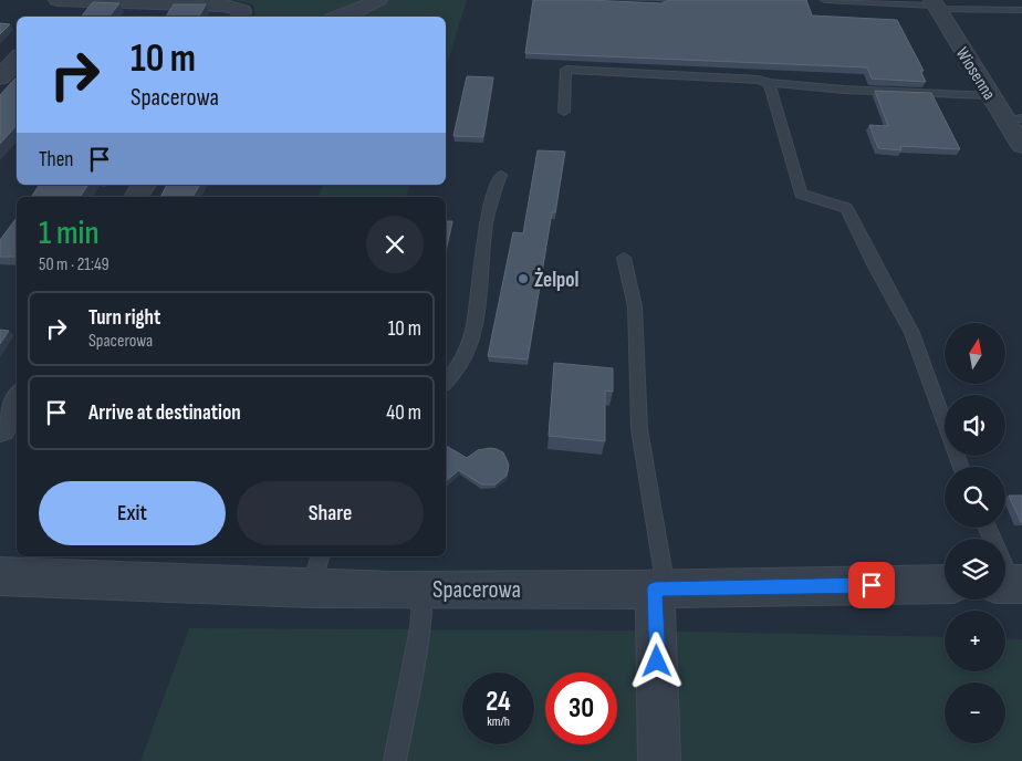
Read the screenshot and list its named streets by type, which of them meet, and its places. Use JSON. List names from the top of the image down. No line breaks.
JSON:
{"streets":{"street":["Wiosenna","Spacerowa"]},"places":["Żelpol"],"north":"top","page":{"turn":["10 m","Spacerowa"],"then":"Then","heading":["1 min","50 m · 21:49"],"list":[{"name":"Turn right","note":"Spacerowa","value":"10 m"},{"name":"Arrive at destination","value":"40 m"}],"map_buttons":["+","−"],"buttons":["Exit","Share"],"speed":"24 km/h","limit":"30"}}
